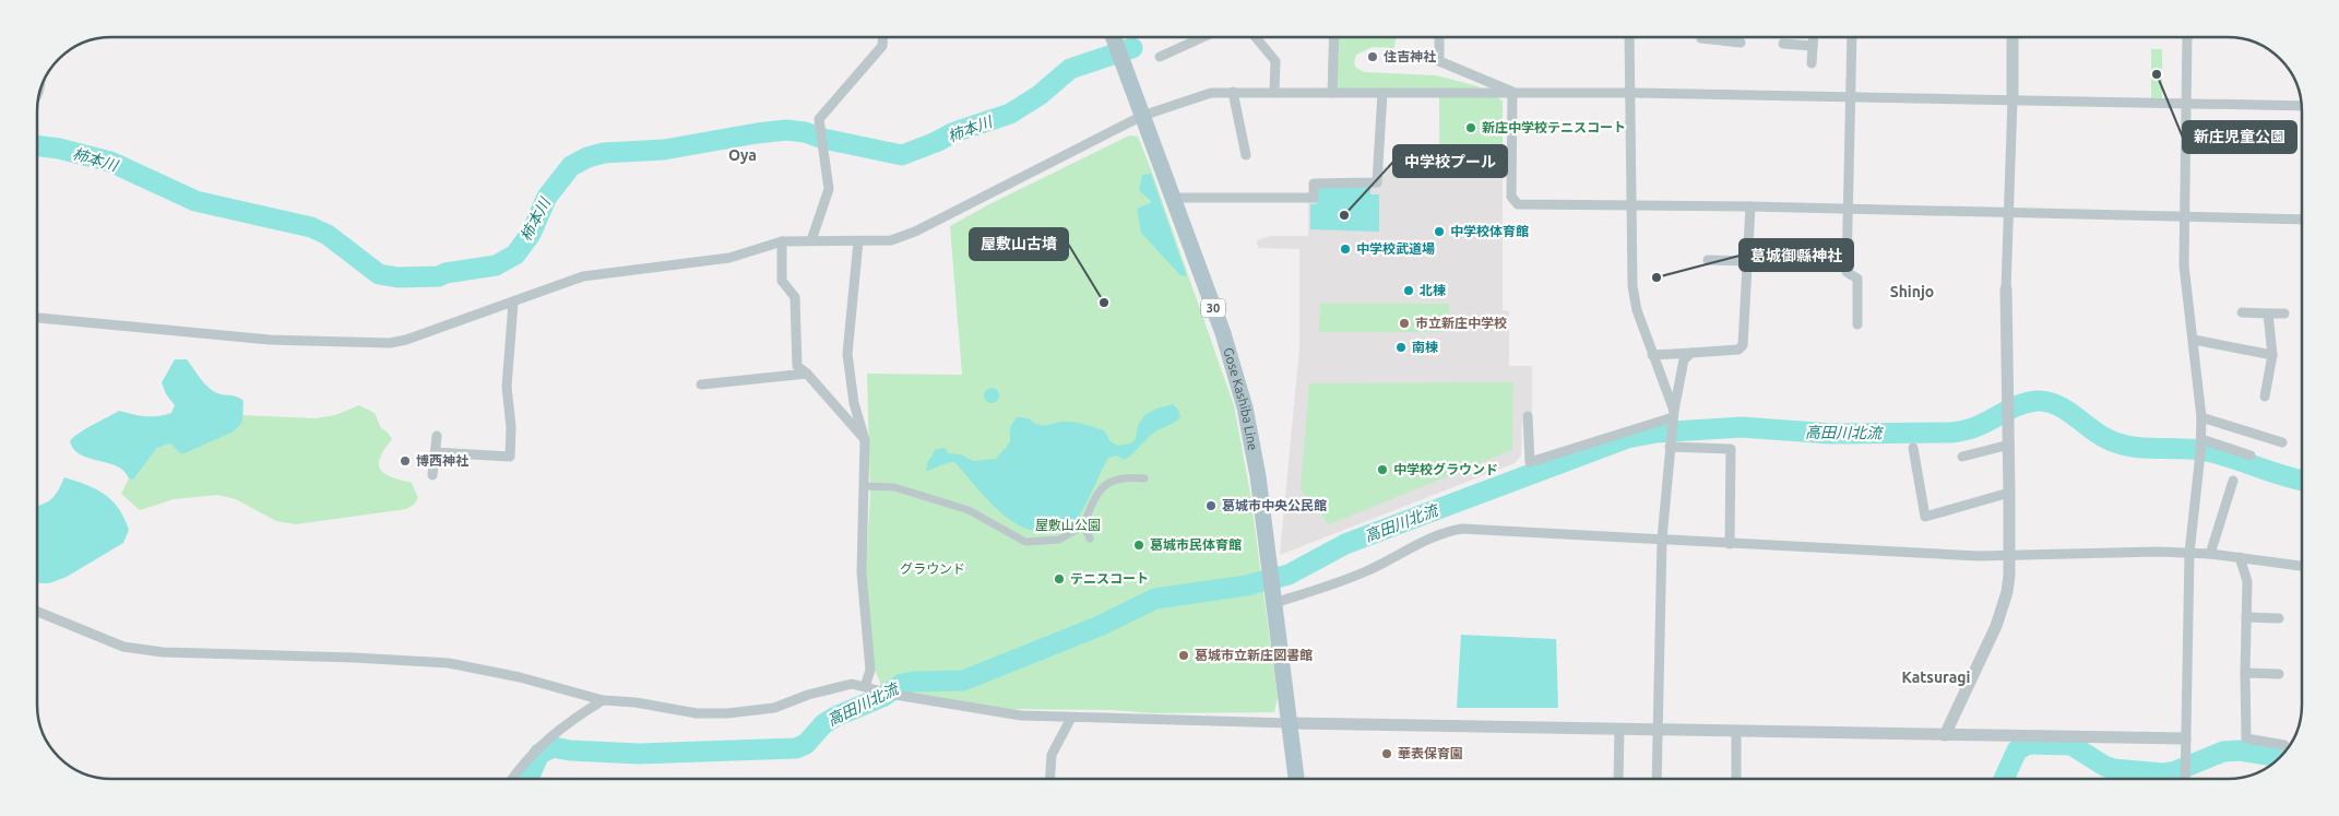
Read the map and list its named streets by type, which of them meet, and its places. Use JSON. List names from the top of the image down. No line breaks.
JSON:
{"streets":{"main road":["30","Gose Kashiba Line"]},"districts":["Oya","Shinjo","Katsuragi"],"water":["柿本川","高田川北流"],"parks":["屋敷山公園","グラウンド"],"places":["住吉神社","新庄児童公園","新庄中学校テニスコート","中学校プール","中学校体育館","中学校武道場","葛城御縣神社","北棟","屋敷山古墳","市立新庄中学校","南棟","博西神社","中学校グラウンド","葛城市中央公民館","葛城市民体育館","テニスコート","葛城市立新庄図書館","華表保育園"]}
